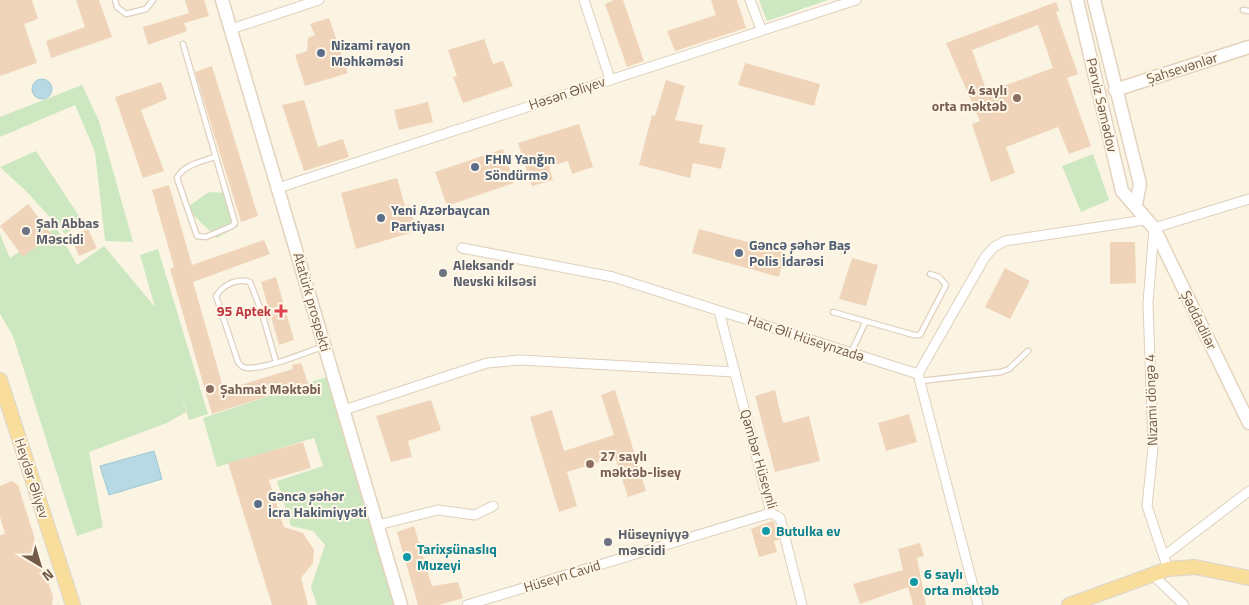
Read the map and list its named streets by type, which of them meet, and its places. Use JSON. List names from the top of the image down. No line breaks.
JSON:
{"streets":{"main road":["Heydər Əliyev"],"street":["Şahsevənlər","Həsən Əliyev","Pərviz Səmədov","Atatürk prospekti","Şəddadilər","Hacı Əli Hüseynzadə","Nizami döngə 4","Qəmbər Hüseynli","Hüseyn Cavid"]},"crossings":[["Şahsevənlər","Pərviz Səmədov"],["Həsən Əliyev","Atatürk prospekti"],["Pərviz Səmədov","Şəddadilər"],["Pərviz Səmədov","Nizami döngə 4"],["Şəddadilər","Nizami döngə 4"],["Hacı Əli Hüseynzadə","Qəmbər Hüseynli"],["Qəmbər Hüseynli","Hüseyn Cavid"]],"places":{"other":["Nizami rayon Məhkəməsi","4 saylı orta məktəb","FHN Yanğın Söndürmə","Yeni Azərbaycan Partiyası","Şah Abbas Məscidi","Gəncə şəhər Baş Polis İdarəsi","Aleksandr Nevski kilsəsi","Şahmat Məktəbi","27 saylı məktəb-lisey","Gəncə şəhər İcra Hakimiyyəti","Butulka ev","Hüseyniyyə məscidi","Tarixşünaslıq Muzeyi","6 saylı orta məktəb"],"health":["95 Aptek"]},"north":"bottom right"}
